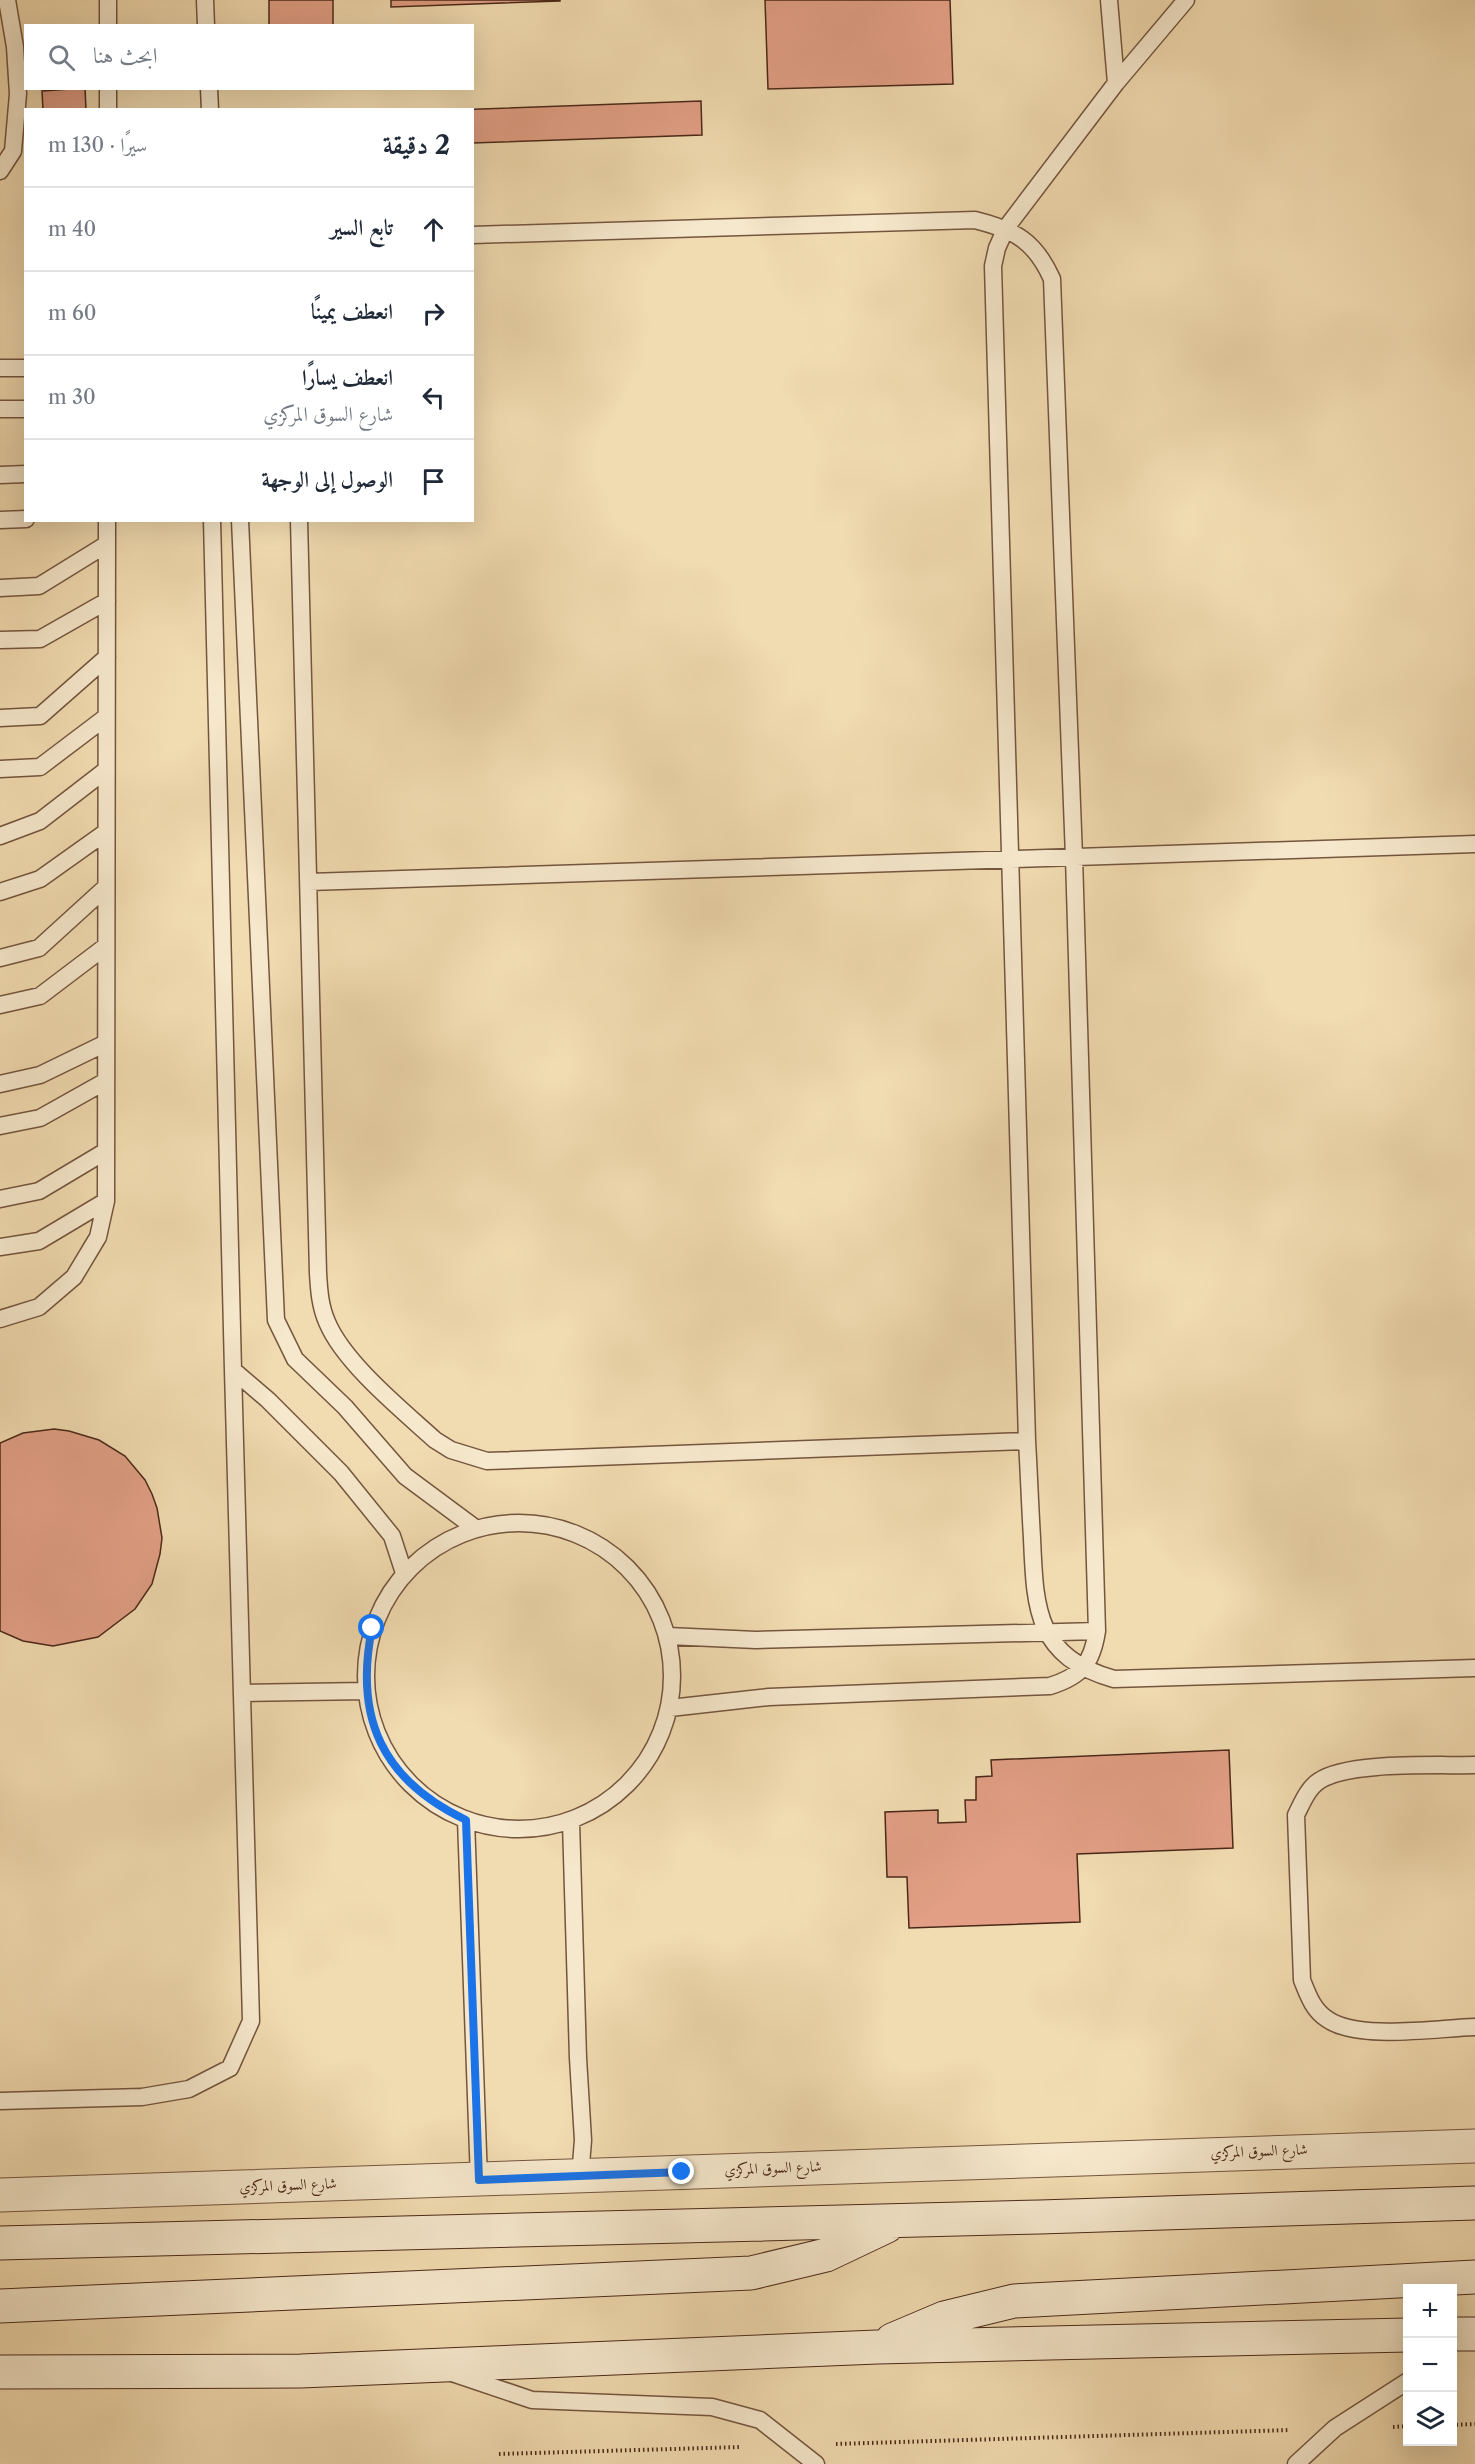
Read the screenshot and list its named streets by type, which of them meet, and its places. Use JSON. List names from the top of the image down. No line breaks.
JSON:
{"streets":{"main road":["شارع السوق المركزي"]},"page":{"search":"ابحث هنا","heading":["2 دقيقة","سيرًا · 130 m"],"list":[["تابع السير","40 m"],["انعطف يمينًا","60 m"],["انعطف يسارًا","شارع السوق المركزي","30 m"],"الوصول إلى الوجهة"],"map_buttons":["+","−"]}}
